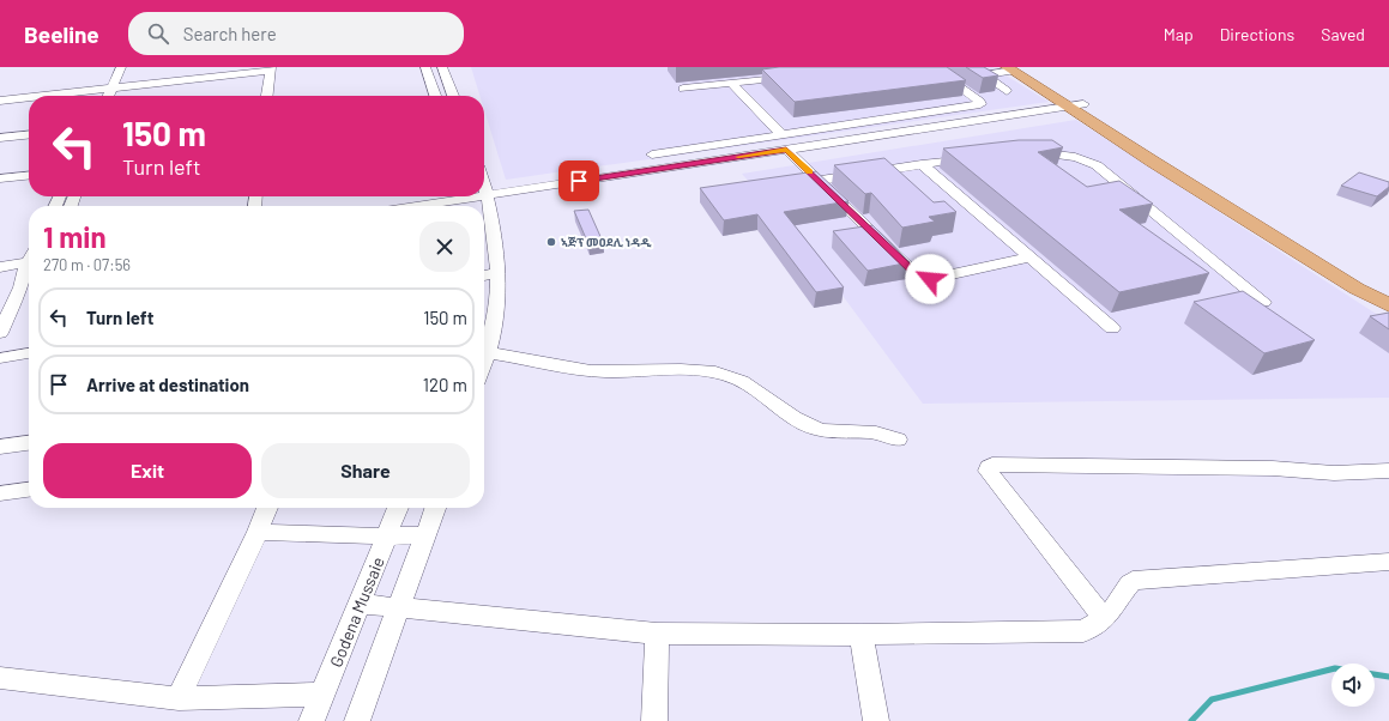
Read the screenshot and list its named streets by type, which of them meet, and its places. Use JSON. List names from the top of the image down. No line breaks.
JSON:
{"streets":{"street":["Godena Mussaie"]},"places":["ኣጅፕ መዐደሊ ነዳዲ"],"page":{"header":"Beeline","search":"Search here","nav":["Map","Directions","Saved"],"turn":["150 m","Turn left"],"heading":["1 min","270 m · 07:56"],"list":[{"name":"Turn left","value":"150 m"},{"name":"Arrive at destination","value":"120 m"}],"buttons":["Exit","Share"]}}
